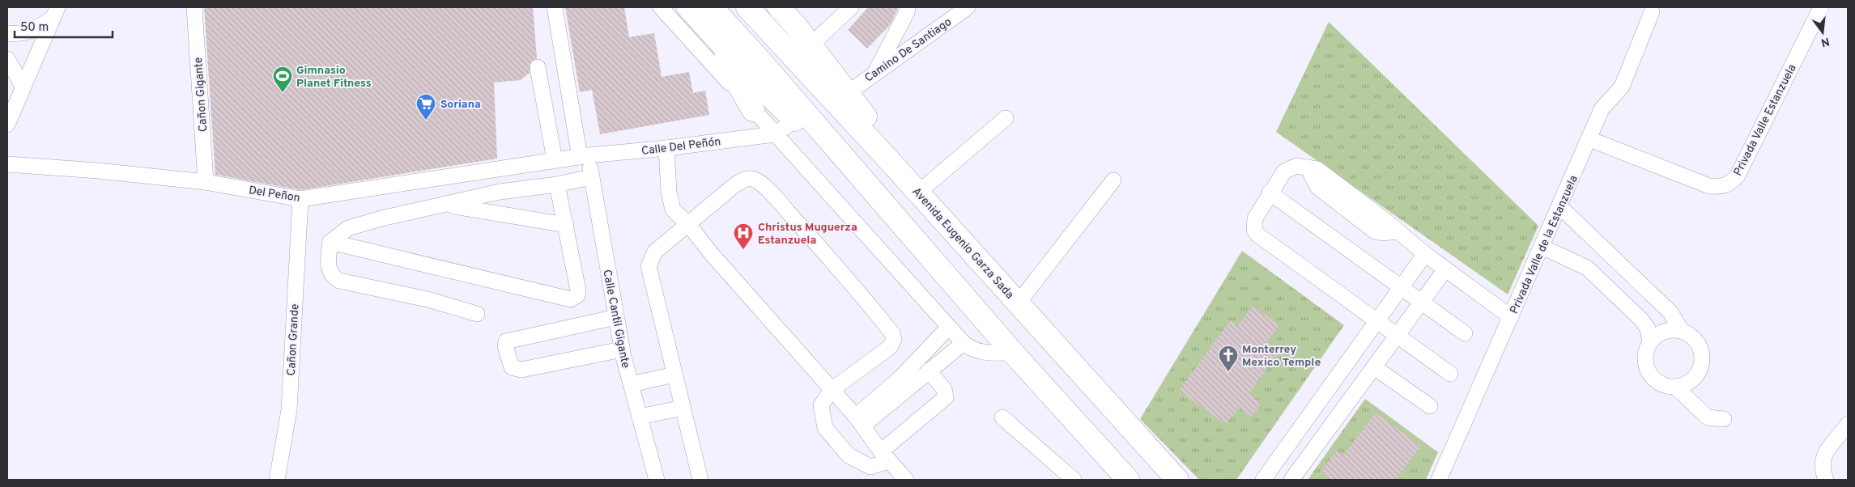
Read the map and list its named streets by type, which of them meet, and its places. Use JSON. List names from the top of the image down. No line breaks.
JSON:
{"streets":{"highway":["Avenida Eugenio Garza Sada"],"street":["Camino De Santiago","Cañon Gigante","Privada Valle Estanzuela","Calle Del Peñón","Del Peñon","Privada Valle de la Estanzuela","Calle Cantil Gigante","Cañon Grande"]},"crossings":[["Cañon Gigante","Del Peñon"],["Privada Valle Estanzuela","Privada Valle de la Estanzuela"],["Calle Del Peñón","Del Peñon"],["Calle Del Peñón","Calle Cantil Gigante"],["Del Peñon","Calle Cantil Gigante"],["Del Peñon","Cañon Grande"]],"places":{"sports":["Gimnasio Planet Fitness"],"supermarket":["Soriana"],"hospital":["Christus Muguerza Estanzuela"],"church":["Monterrey Mexico Temple"]},"scale_bar":"50 m","north":"bottom"}
